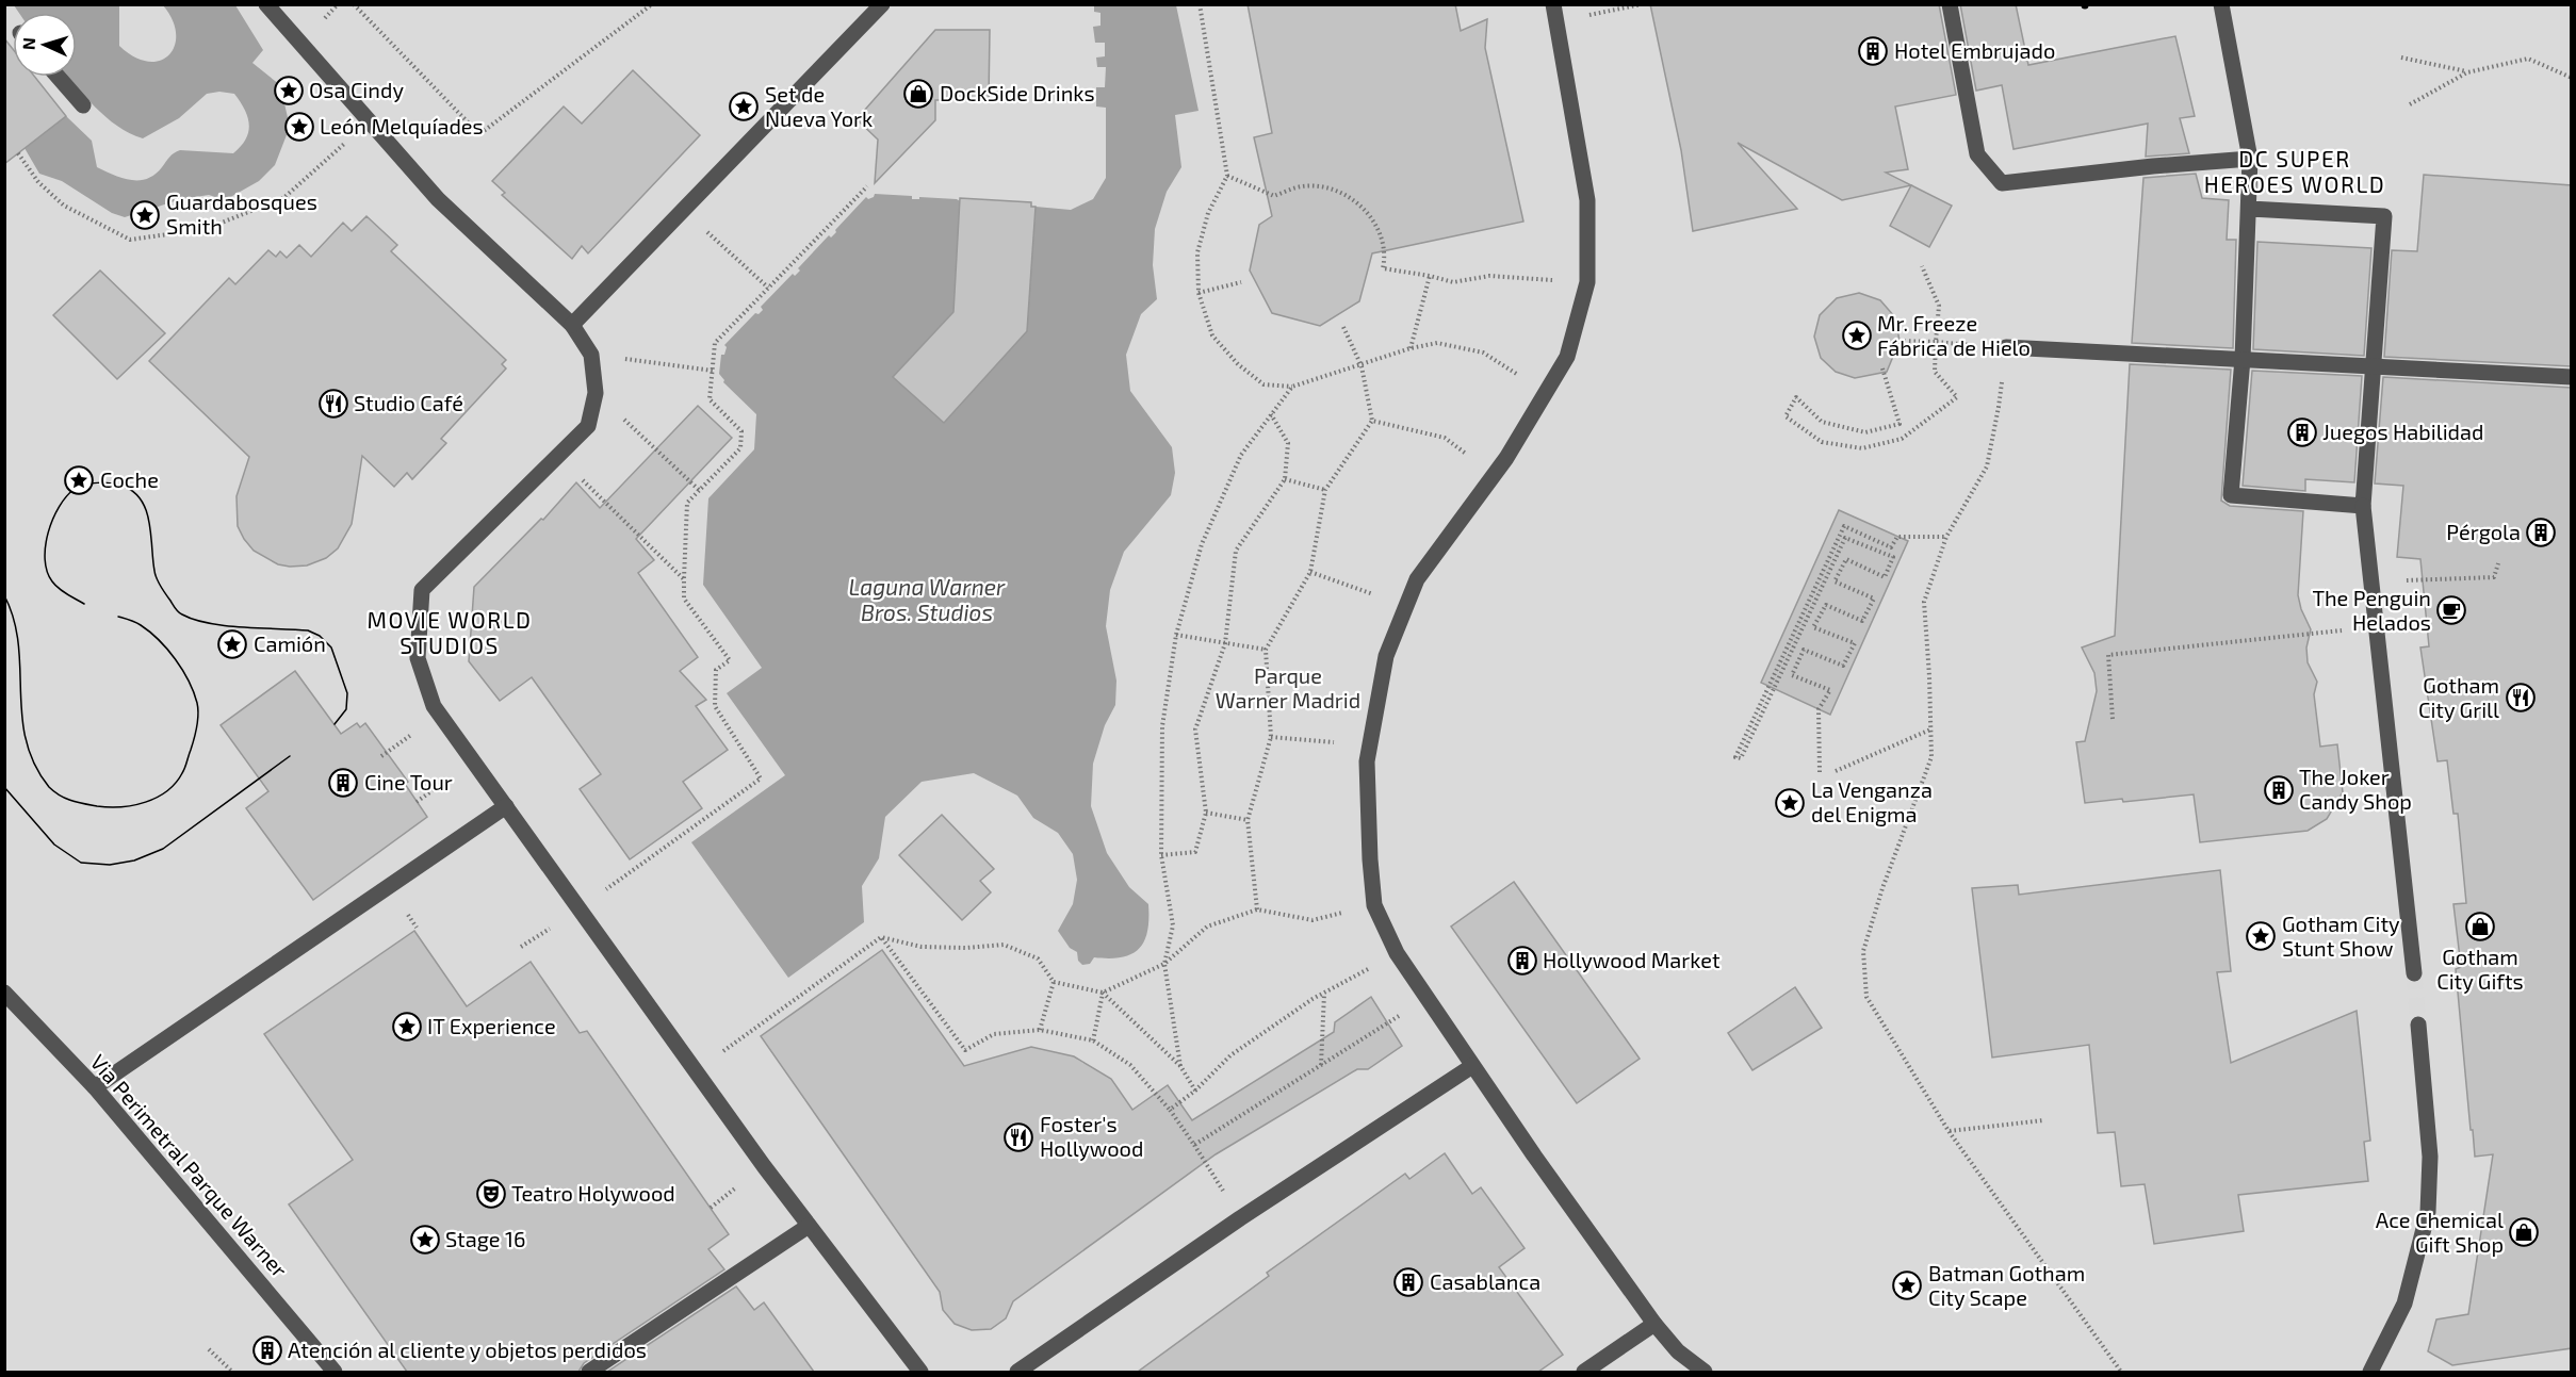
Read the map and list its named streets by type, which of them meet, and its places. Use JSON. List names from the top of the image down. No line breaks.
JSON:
{"streets":{"street":["Via Perimetral Parque Warner"]},"districts":["DC SUPER HEROES WORLD","MOVIE WORLD STUDIOS"],"water":["Laguna Warner Bros. Studios"],"parks":["Parque Warner Madrid"],"places":{"building":["Hotel Embrujado","Juegos Habilidad","Pérgola","Cine Tour","The Joker Candy Shop","Hollywood Market","Casablanca","Atención al cliente y objetos perdidos"],"place":["Osa Cindy","Set de Nueva York","León Melquíades","Guardabosques Smith","Mr. Freeze Fábrica de Hielo","Coche","Camión","La Venganza del Enigma","Gotham City Stunt Show","IT Experience","Stage 16","Batman Gotham City Scape"],"shop":["DockSide Drinks","Gotham City Gifts","Ace Chemical Gift Shop"],"restaurant":["Studio Café","Gotham City Grill","Foster's Hollywood"],"cafe":["The Penguin Helados"],"theatre":["Teatro Holywood"]},"north":"left"}
